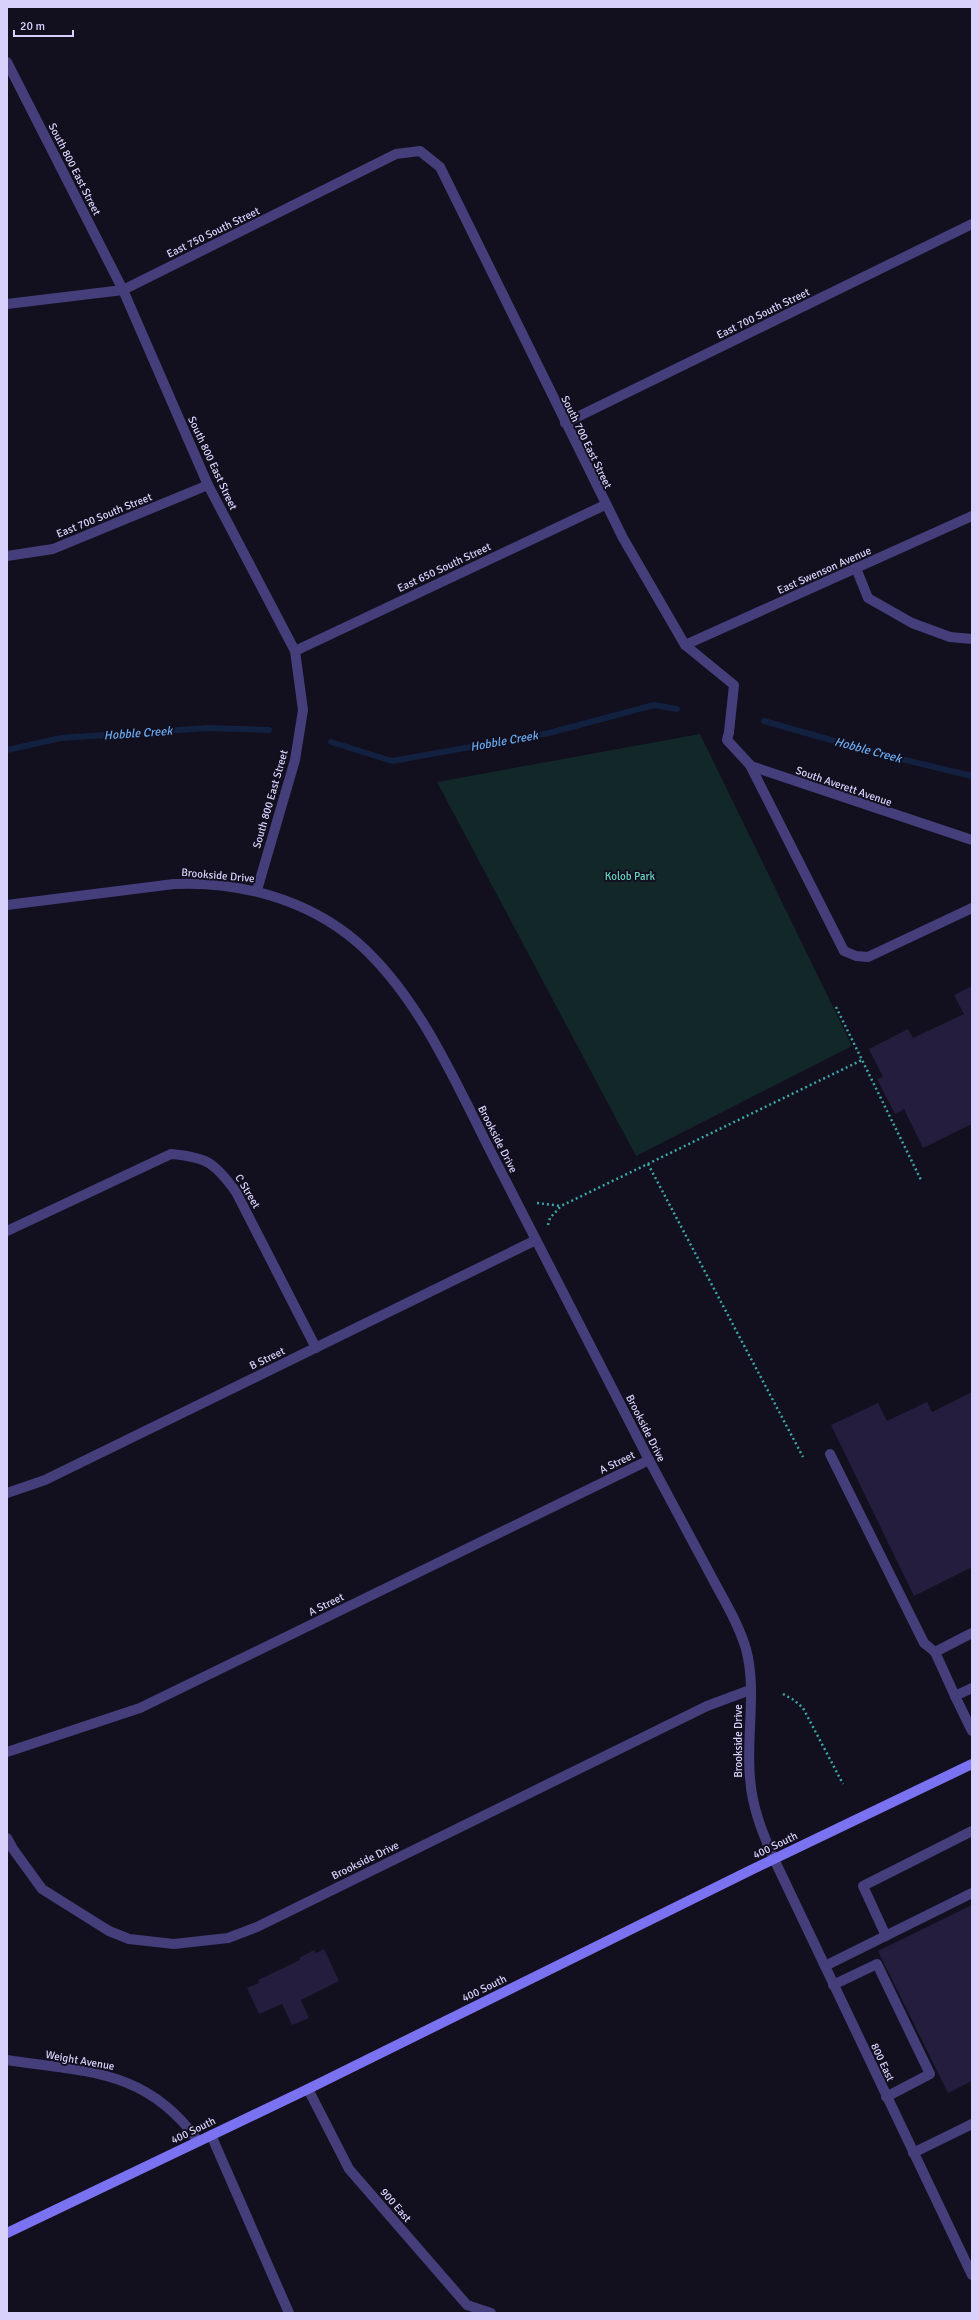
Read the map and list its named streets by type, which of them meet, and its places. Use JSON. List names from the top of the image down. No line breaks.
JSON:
{"streets":{"main road":["400 South"],"street":["South 800 East Street","East 750 South Street","East 700 South Street","South 700 East Street","East 650 South Street","East Swenson Avenue","South Averett Avenue","Brookside Drive","C Street","B Street","A Street","Weight Avenue","800 East","900 East"]},"crossings":[["South 800 East Street","East 750 South Street"],["South 800 East Street","East 700 South Street"],["South 800 East Street","East 650 South Street"],["South 800 East Street","Brookside Drive"],["East 750 South Street","South 700 East Street"],["East 700 South Street","South 700 East Street"],["South 700 East Street","East 650 South Street"],["South 700 East Street","East Swenson Avenue"],["South 700 East Street","South Averett Avenue"],["Brookside Drive","B Street"],["Brookside Drive","A Street"],["Brookside Drive","400 South"],["Brookside Drive","800 East"],["C Street","B Street"],["400 South","Weight Avenue"],["400 South","800 East"],["400 South","900 East"]],"water":["Hobble Creek"],"parks":["Kolob Park"],"scale_bar":"20 m"}
